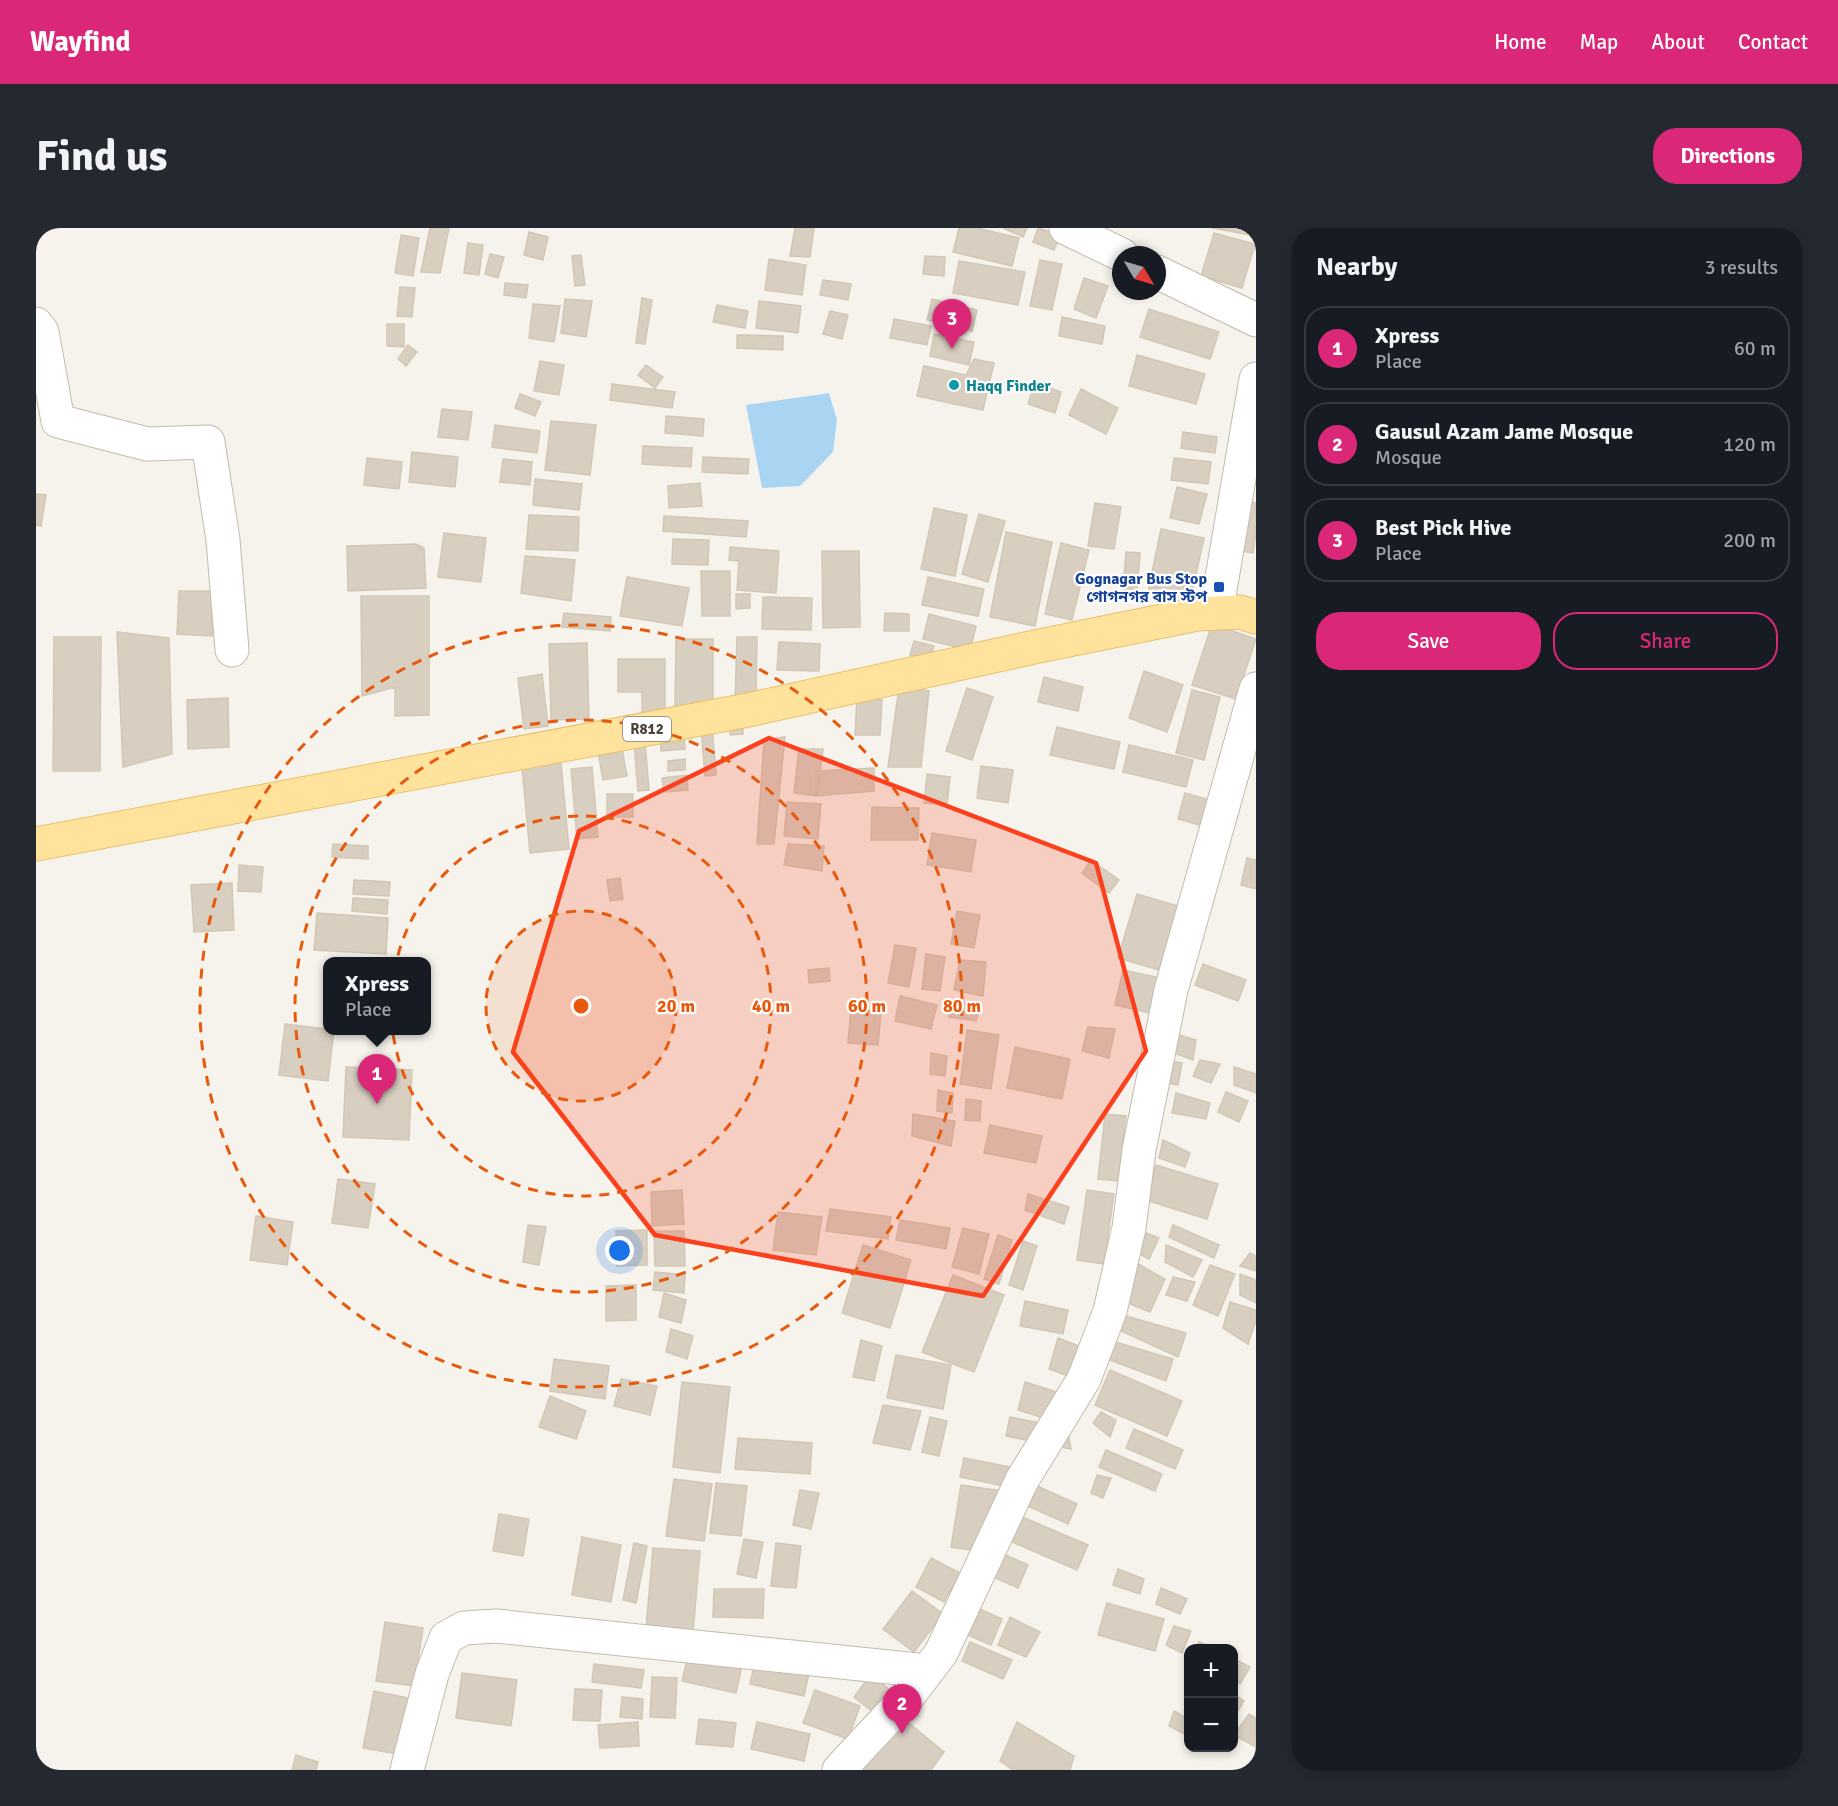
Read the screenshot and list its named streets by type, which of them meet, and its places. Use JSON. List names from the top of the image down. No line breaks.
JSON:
{"streets":{"main road":["R812"]},"places":{"other":["Haqq Finder"],"transit":["Gognagar Bus Stop গোগনগর বাস স্টপ"]},"north":"bottom right","page":{"header":"Wayfind","nav":["Home","Map","About","Contact"],"buttons":["Directions",["Save","Share"]],"title":"Find us","heading":["Nearby","3 results"],"pins":["3","1","2"],"list":[{"mark":"1","name":"Xpress","note":"Place","value":"60 m"},{"mark":"2","name":"Gausul Azam Jame Mosque","note":"Mosque","value":"120 m"},{"mark":"3","name":"Best Pick Hive","note":"Place","value":"200 m"}],"popup":["Xpress","Place"],"map_buttons":["+","−"]},"rings":["20 m","40 m","60 m","80 m"]}
